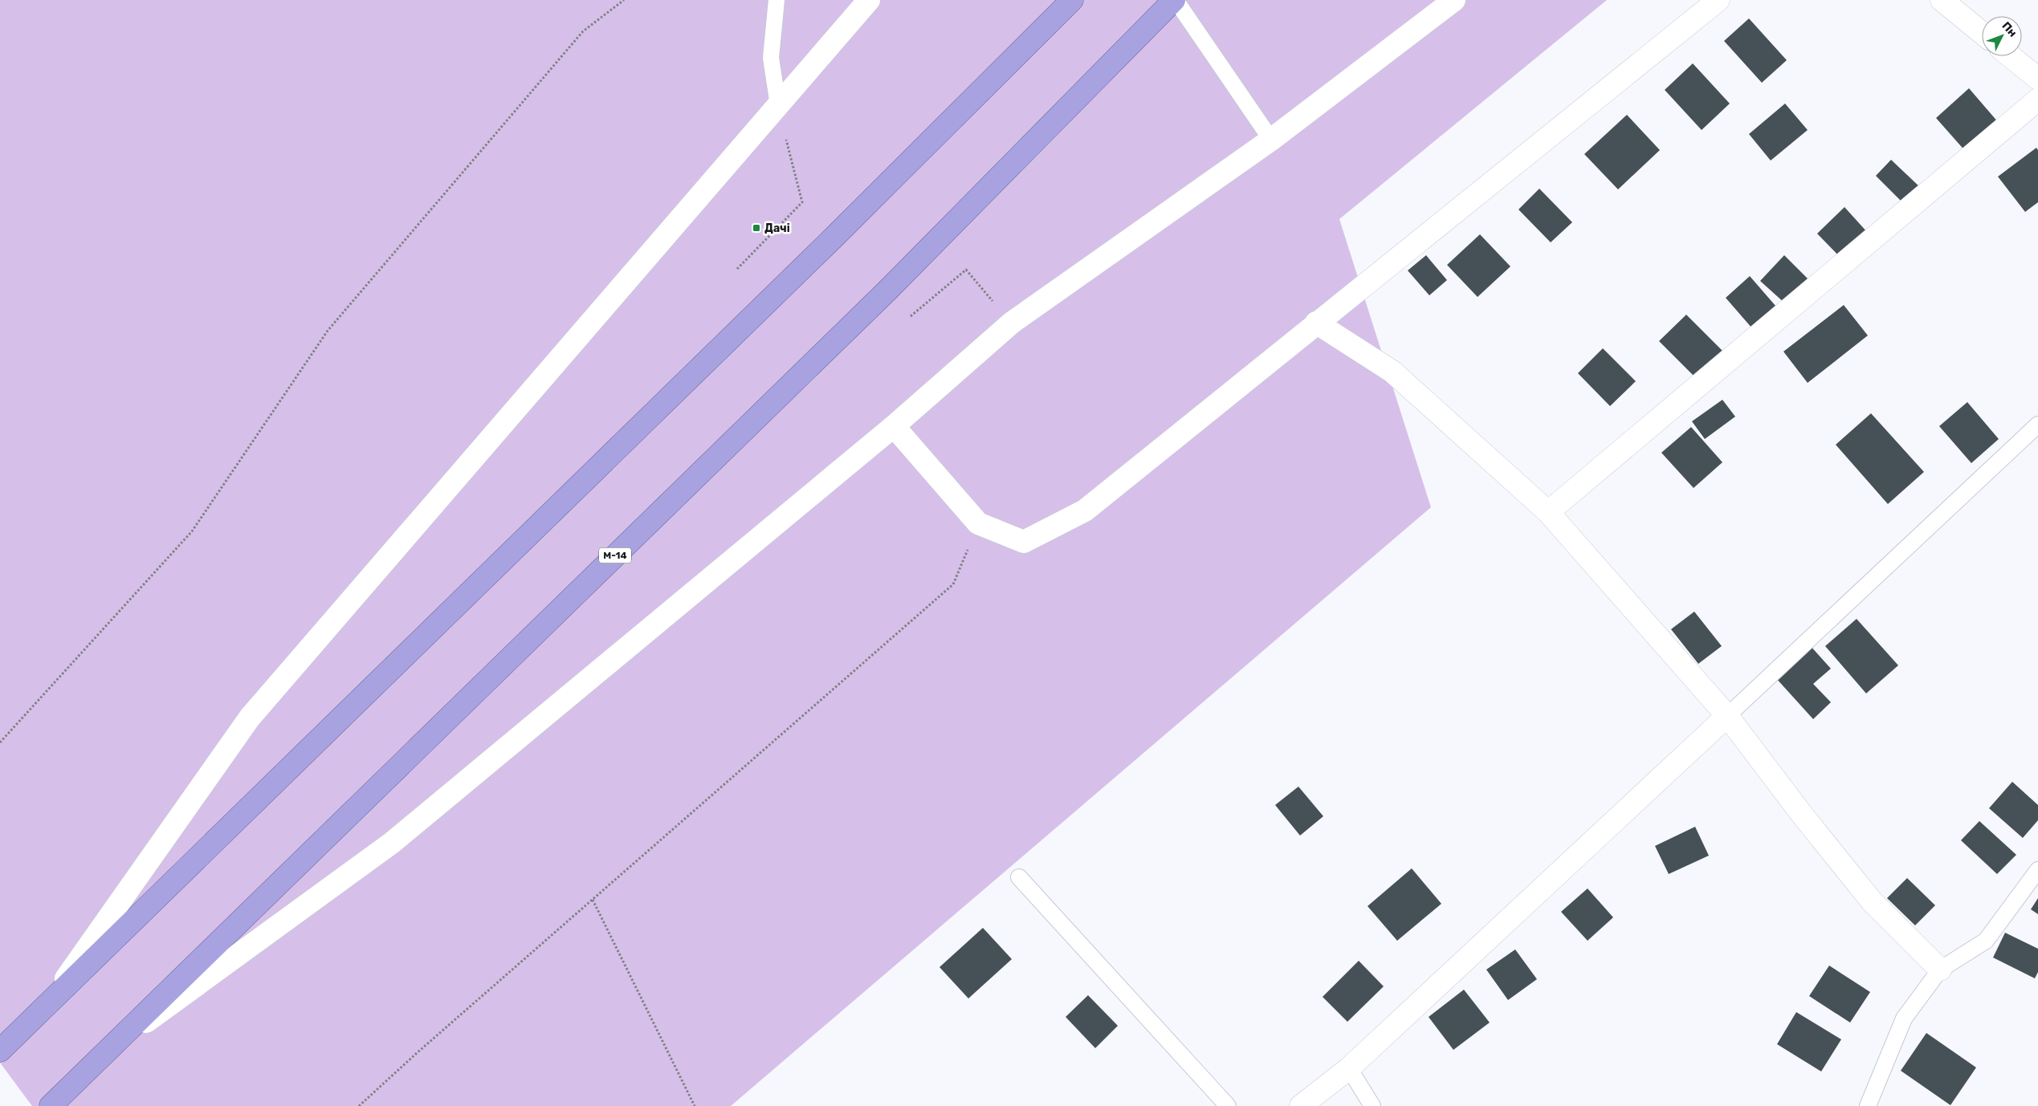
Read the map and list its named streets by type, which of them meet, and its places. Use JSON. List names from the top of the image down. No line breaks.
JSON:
{"streets":{"highway":["М-14"]},"places":{"transit":["Дачі"]},"north":"top right"}
